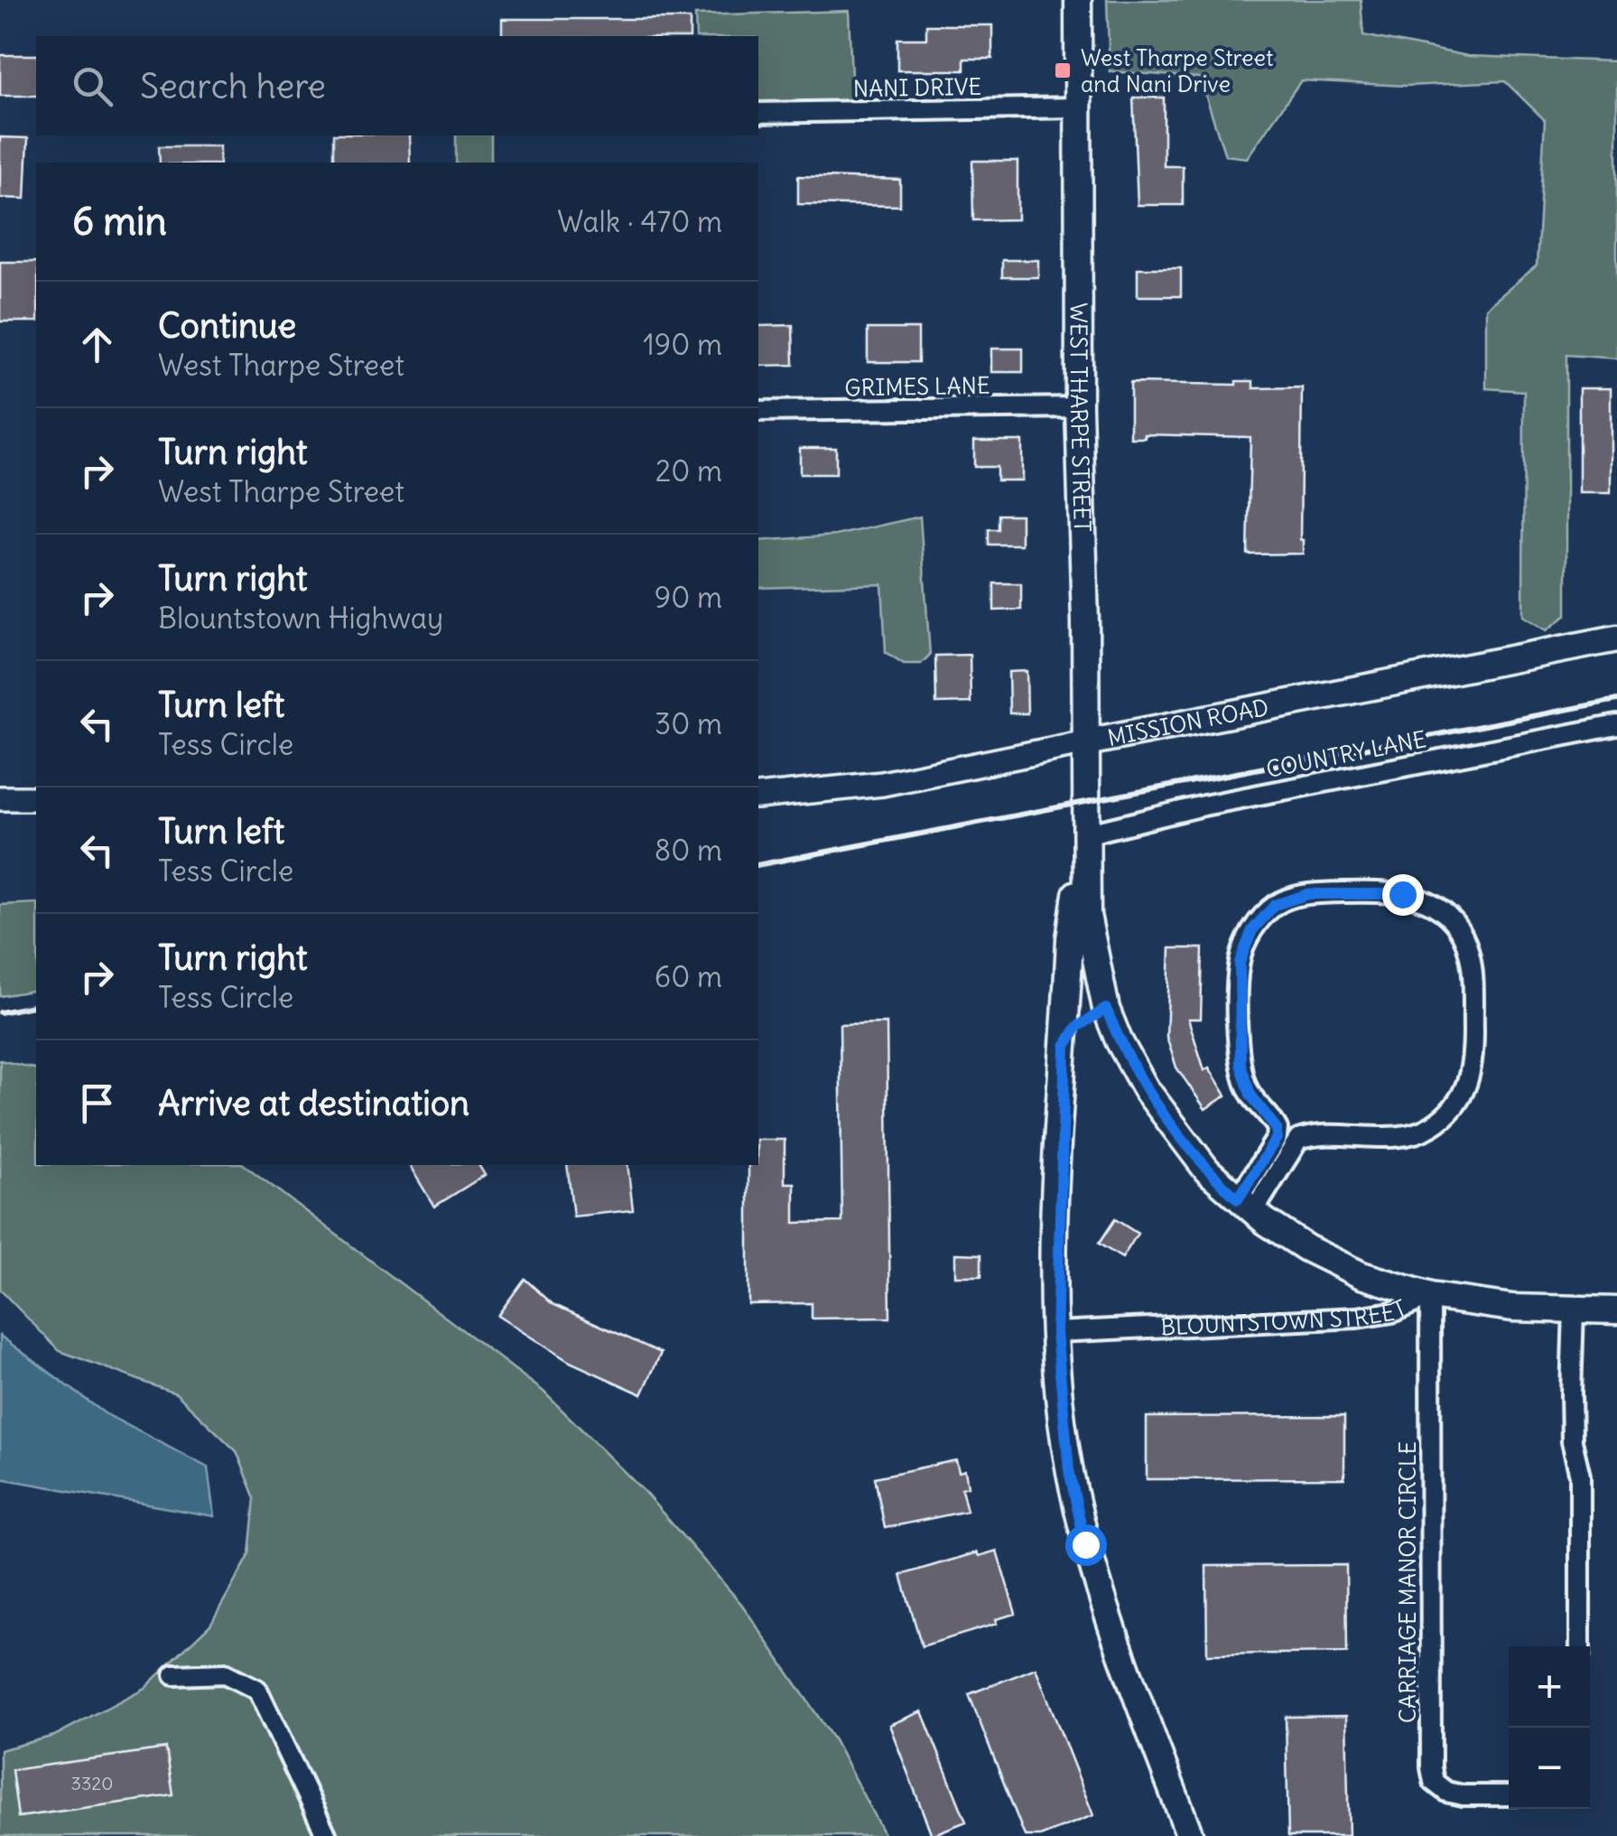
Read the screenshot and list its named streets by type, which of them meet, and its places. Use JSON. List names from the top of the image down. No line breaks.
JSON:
{"streets":{"main road":["WEST THARPE STREET","MISSION ROAD","BLOUNTSTOWN STREET"],"street":["NANI DRIVE","GRIMES LANE","COUNTRY LANE","CARRIAGE MANOR CIRCLE"]},"crossings":[["NANI DRIVE","WEST THARPE STREET"],["GRIMES LANE","WEST THARPE STREET"],["WEST THARPE STREET","MISSION ROAD"],["WEST THARPE STREET","COUNTRY LANE"],["BLOUNTSTOWN STREET","CARRIAGE MANOR CIRCLE"]],"places":{"transit":["West Tharpe Street and Nani Drive"]},"house_numbers":["3320"],"page":{"search":"Search here","heading":["6 min","Walk · 470 m"],"list":[["Continue","West Tharpe Street","190 m"],["Turn right","West Tharpe Street","20 m"],["Turn right","Blountstown Highway","90 m"],["Turn left","Tess Circle","30 m"],["Turn left","Tess Circle","80 m"],["Turn right","Tess Circle","60 m"],"Arrive at destination"],"map_buttons":["+","−"]}}
